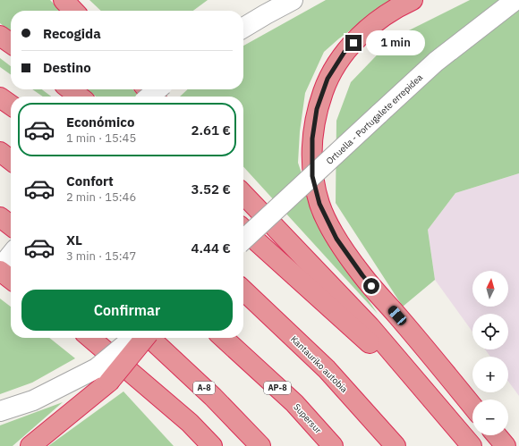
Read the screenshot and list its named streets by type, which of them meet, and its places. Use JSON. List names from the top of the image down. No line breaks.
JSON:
{"streets":{"highway":["Kantauriko autobia","A-8","AP-8","Supersur"],"street":["Ortuella - Portugalete errepidea"]},"north":"top","page":{"banner":["Recogida","Destino"],"bubble":"1 min","list":[{"name":"Económico","note":"1 min · 15:45","value":"2.61 €"},{"name":"Confort","note":"2 min · 15:46","value":"3.52 €"},{"name":"XL","note":"3 min · 15:47","value":"4.44 €"}],"map_buttons":["+","−"],"buttons":"Confirmar"}}
